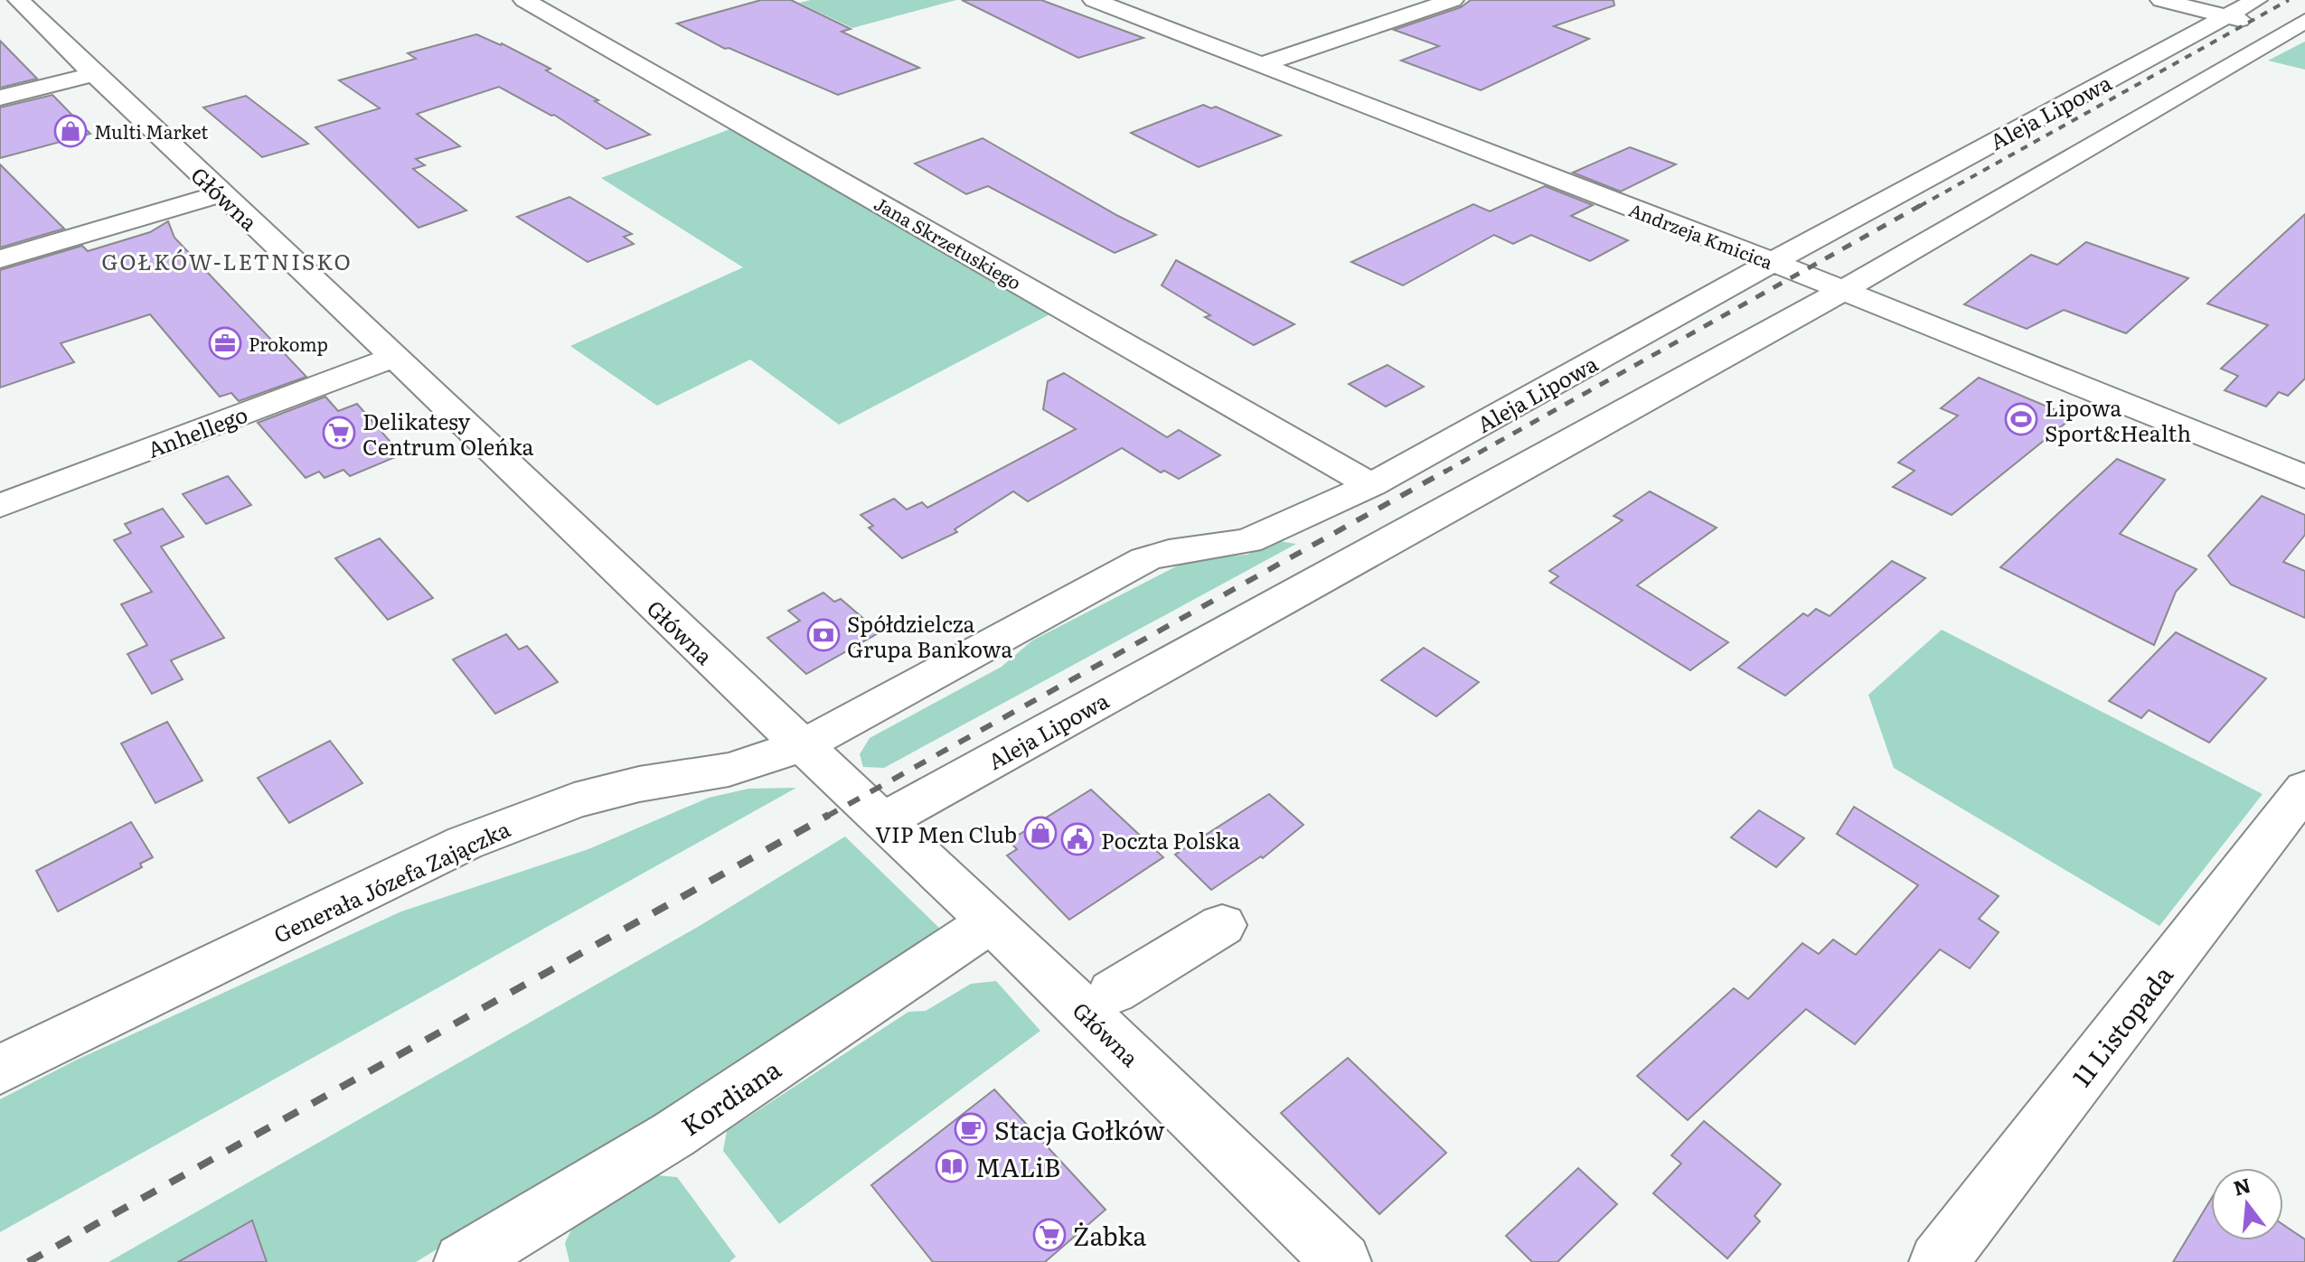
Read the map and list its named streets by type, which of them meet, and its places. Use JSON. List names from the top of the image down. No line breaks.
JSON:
{"streets":{"street":["Aleja Lipowa","Główna","Andrzeja Kmicica","Jana Skrzetuskiego","Anhellego","Generała Józefa Zajączka","11 Listopada","Kordiana"]},"crossings":[["Aleja Lipowa","Główna"],["Aleja Lipowa","Andrzeja Kmicica"],["Aleja Lipowa","Jana Skrzetuskiego"],["Aleja Lipowa","Generała Józefa Zajączka"],["Główna","Anhellego"],["Główna","Generała Józefa Zajączka"],["Główna","Kordiana"]],"districts":["GOŁKÓW-LETNISKO"],"places":{"shop":["Multi Market","VIP Men Club"],"office":["Prokomp"],"sports":["Lipowa Sport&Health"],"supermarket":["Delikatesy Centrum Oleńka","Żabka"],"bank":["Spółdzielcza Grupa Bankowa"],"public building":["Poczta Polska"],"cafe":["Stacja Gołków"],"library":["MALiB"]},"north":"top"}
